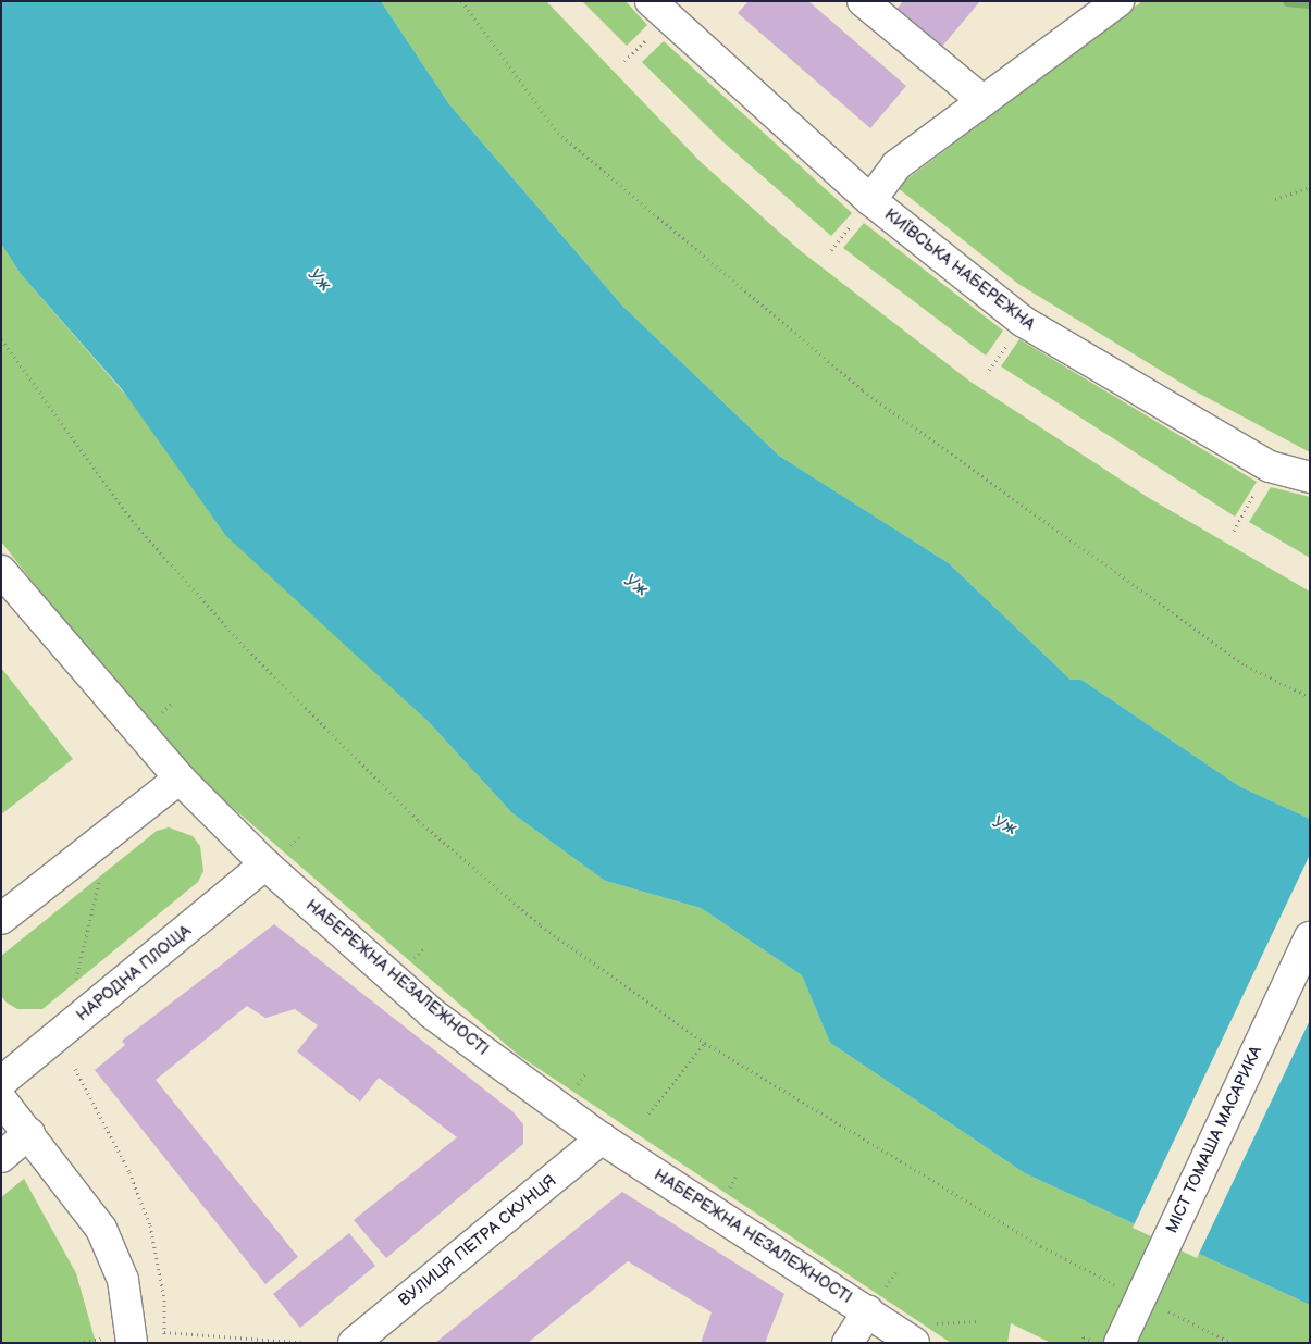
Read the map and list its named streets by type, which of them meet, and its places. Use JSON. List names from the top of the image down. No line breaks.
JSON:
{"streets":{"street":["КИЇВСЬКА НАБЕРЕЖНА","НАРОДНА ПЛОЩА","НАБЕРЕЖНА НЕЗАЛЕЖНОСТІ","МІСТ ТОМАША МАСАРИКА","ВУЛИЦЯ ПЕТРА СКУНЦЯ"]},"crossings":[["НАРОДНА ПЛОЩА","НАБЕРЕЖНА НЕЗАЛЕЖНОСТІ"],["НАБЕРЕЖНА НЕЗАЛЕЖНОСТІ","ВУЛИЦЯ ПЕТРА СКУНЦЯ"]],"water":["Уж"]}
